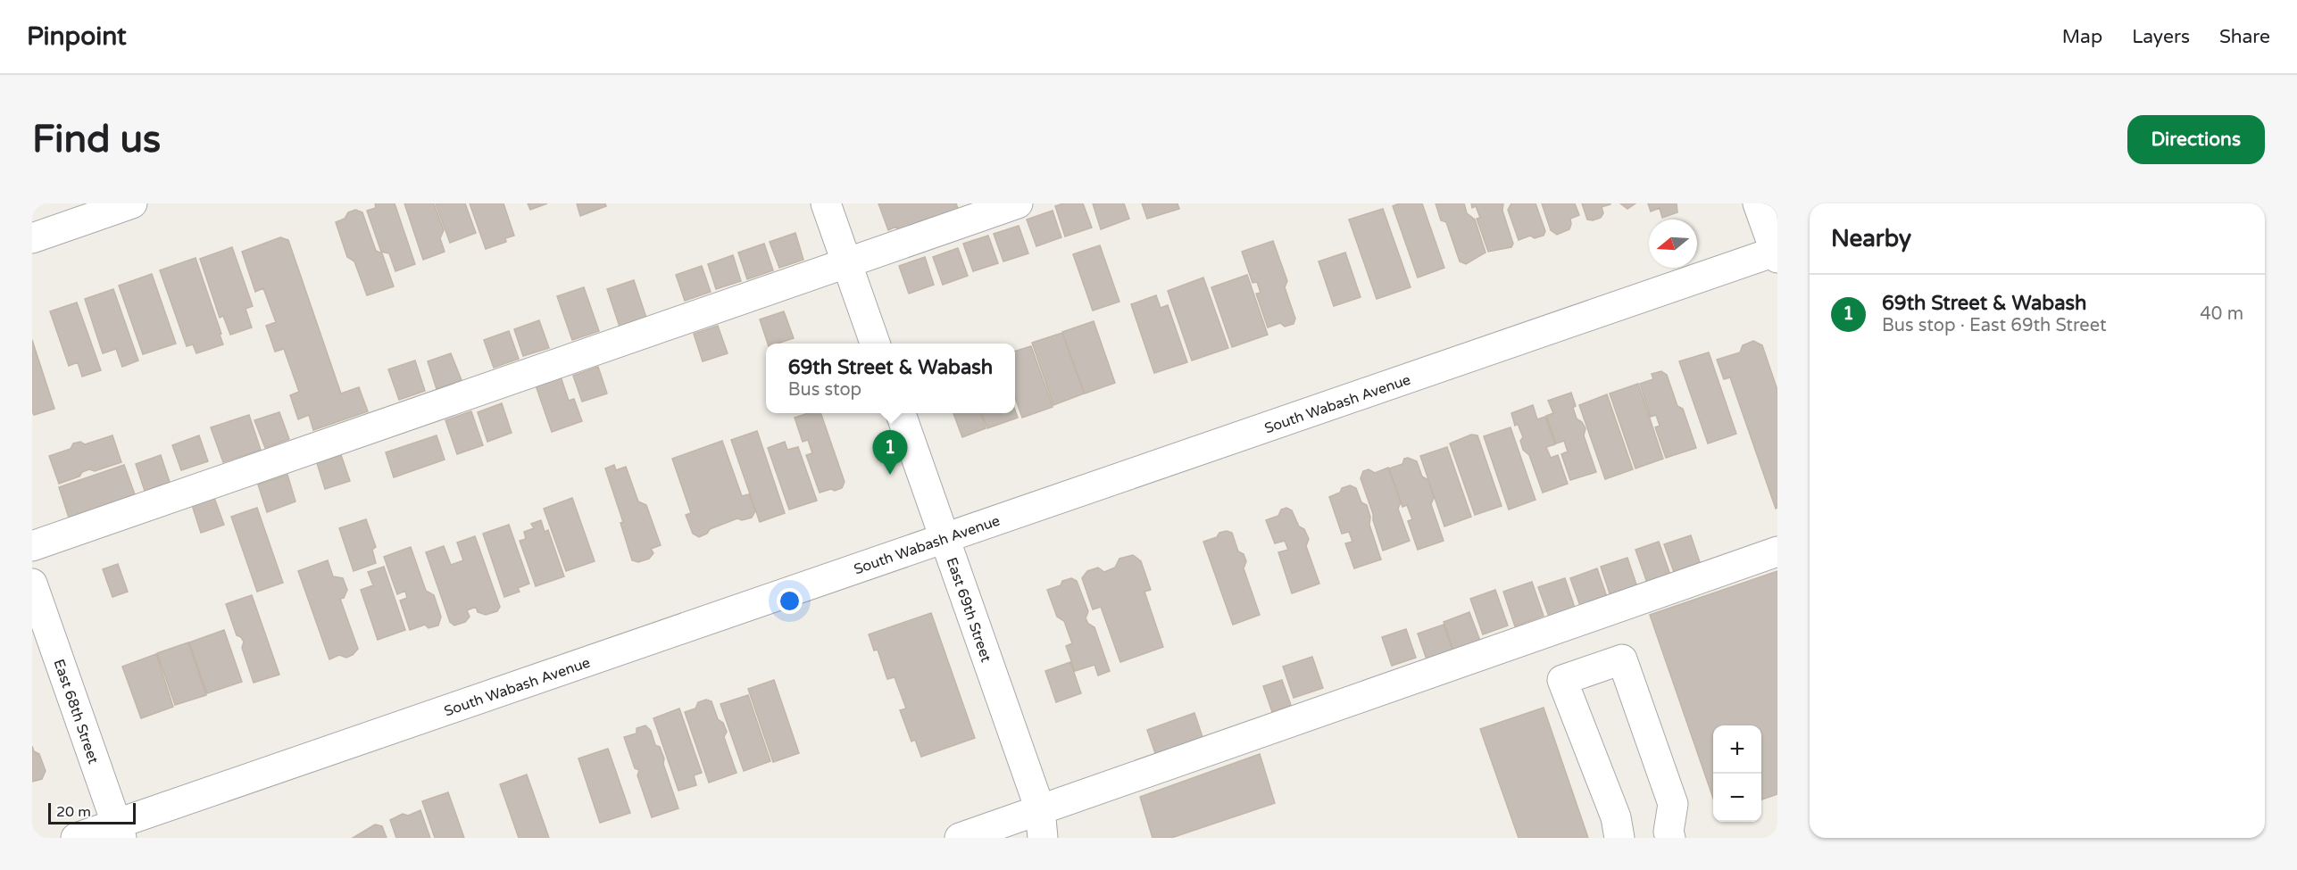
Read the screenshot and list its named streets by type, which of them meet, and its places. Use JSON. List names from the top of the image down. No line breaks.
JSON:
{"streets":{"street":["South Wabash Avenue","East 69th Street","East 68th Street"]},"crossings":[["South Wabash Avenue","East 69th Street"],["South Wabash Avenue","East 68th Street"]],"scale_bar":"20 m","north":"left","page":{"header":"Pinpoint","nav":["Map","Layers","Share"],"buttons":"Directions","title":"Find us","heading":"Nearby","list":[{"mark":"1","name":"69th Street & Wabash","note":"Bus stop · East 69th Street","value":"40 m"}],"popup":["69th Street & Wabash","Bus stop"],"pins":"1","map_buttons":["+","−"],"scale":"20 m"}}
